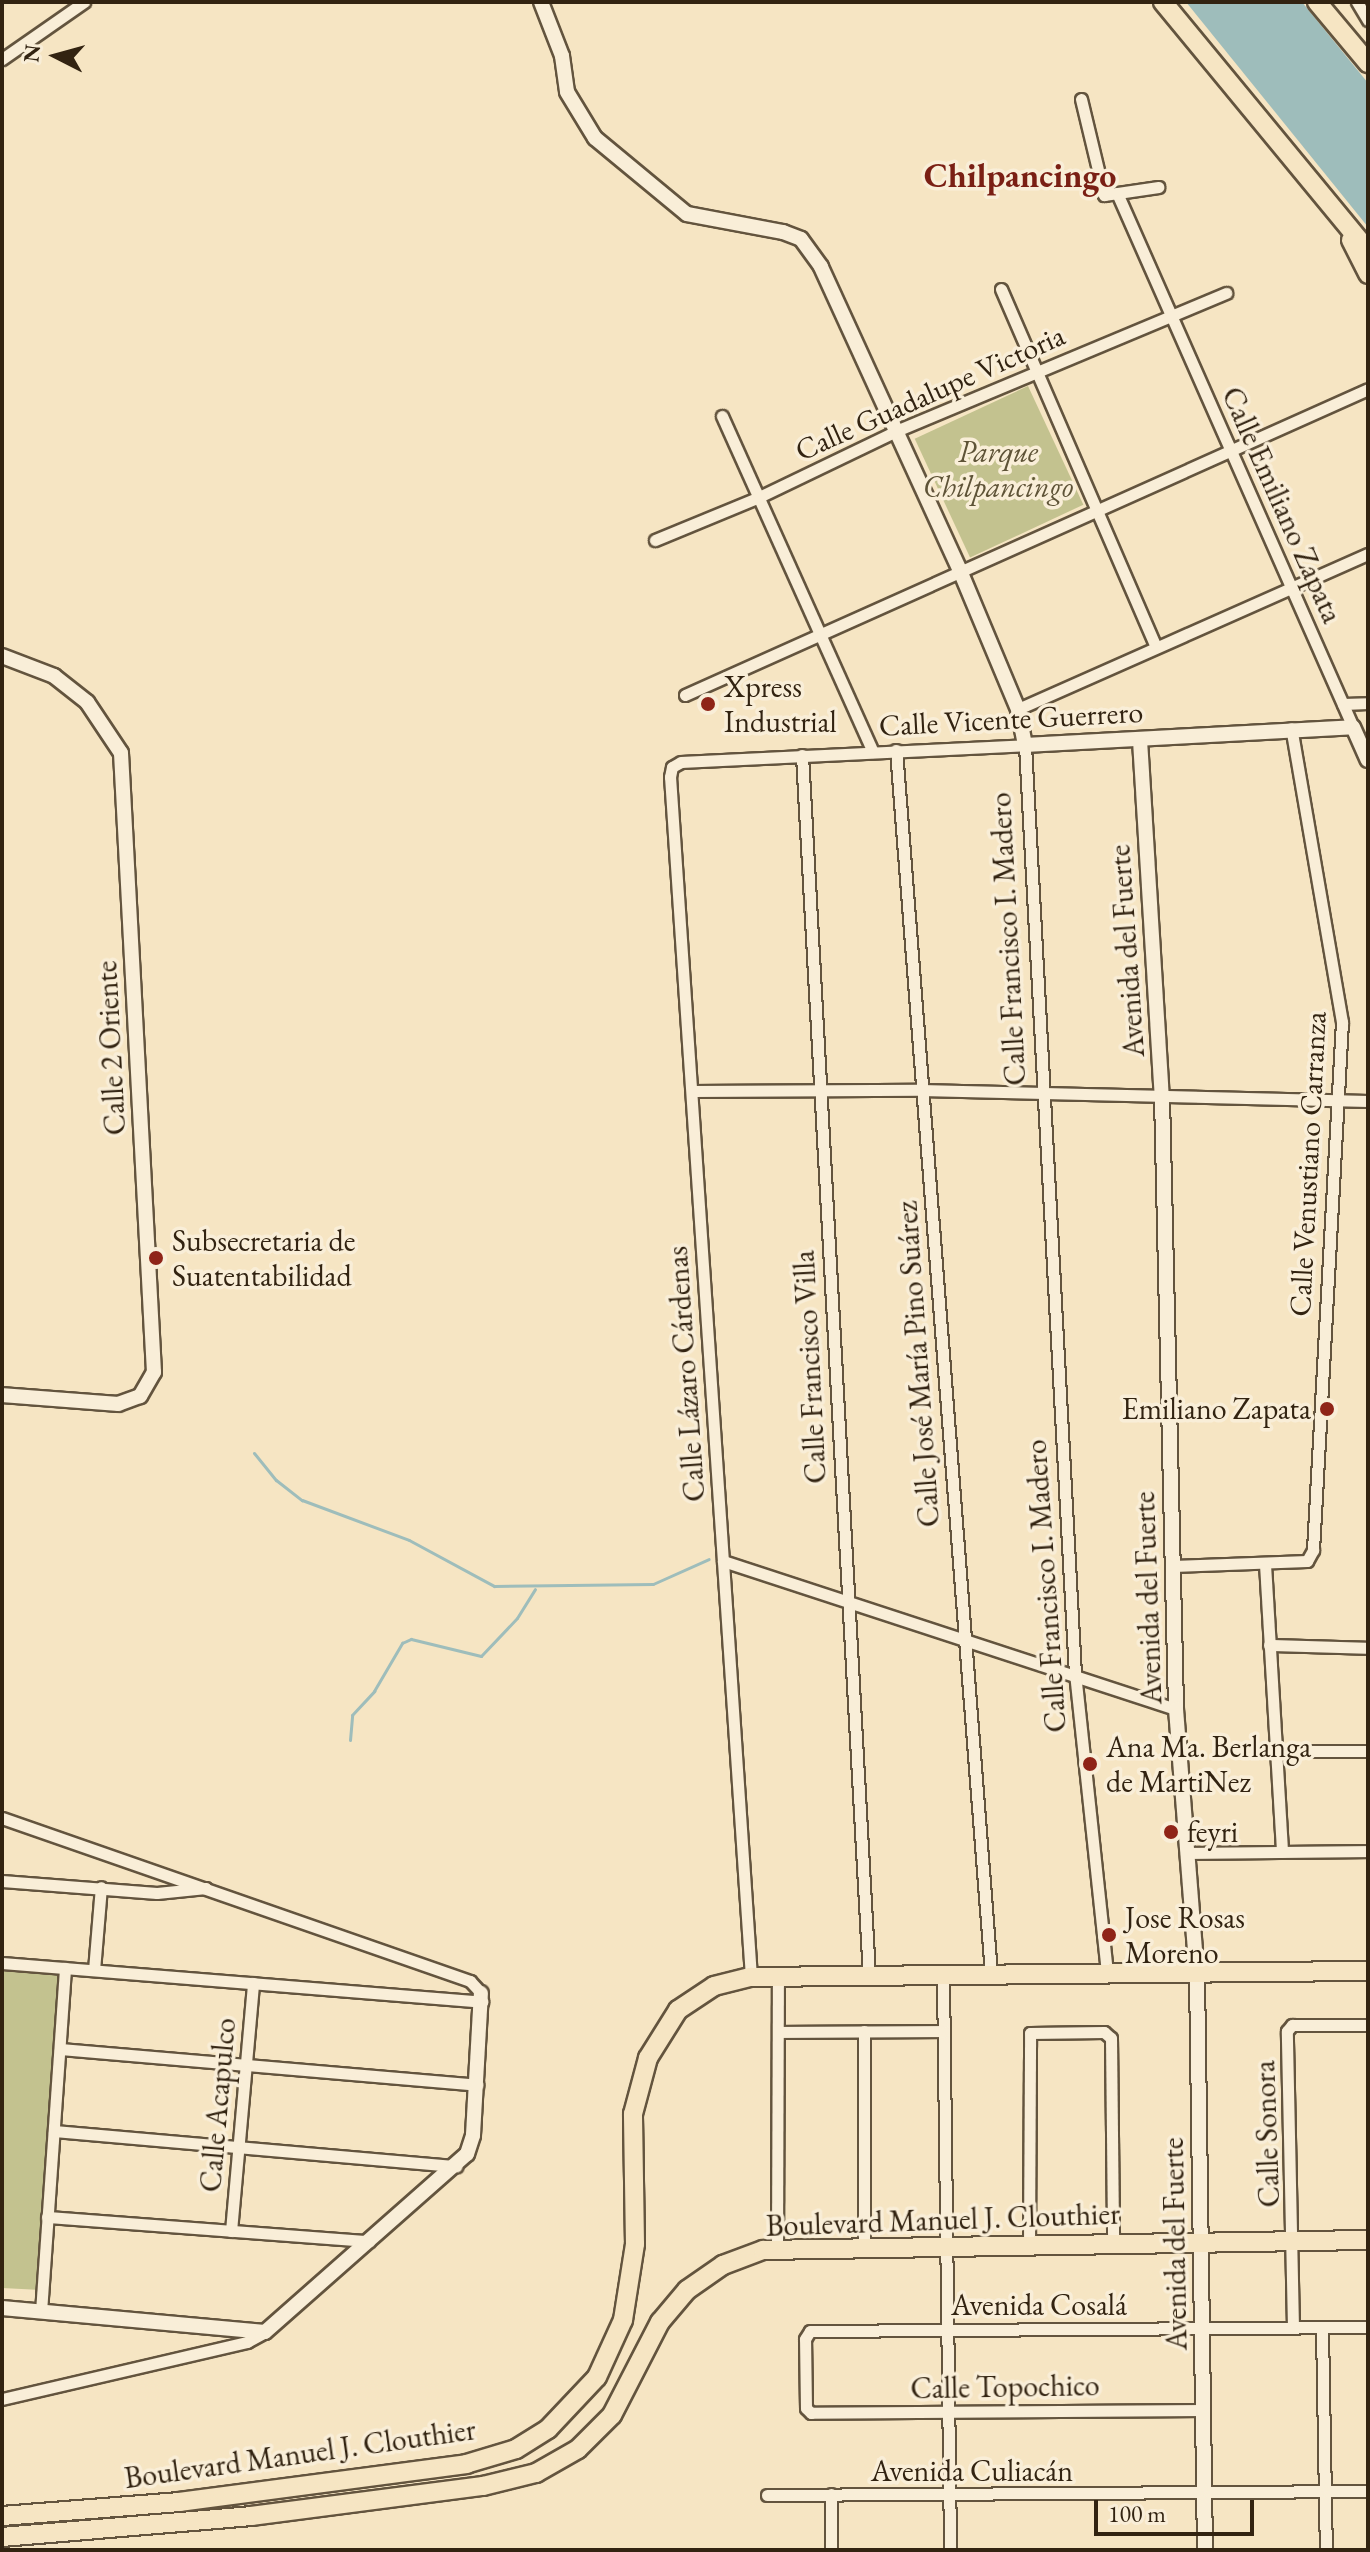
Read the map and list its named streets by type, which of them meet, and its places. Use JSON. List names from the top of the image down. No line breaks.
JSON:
{"streets":{"main road":["Boulevard Manuel J. Clouthier"],"street":["Calle Guadalupe Victoria","Calle Emiliano Zapata","Calle Vicente Guerrero","Calle Francisco I. Madero","Avenida del Fuerte","Calle 2 Oriente","Calle Venustiano Carranza","Calle José María Pino Suárez","Calle Francisco Villa","Calle Lázaro Cárdenas","Calle Acapulco","Calle Sonora","Avenida Cosalá","Calle Topochico","Avenida Culiacán"]},"crossings":[["Calle Guadalupe Victoria","Calle Emiliano Zapata"],["Calle Guadalupe Victoria","Calle Francisco I. Madero"],["Calle Emiliano Zapata","Calle Vicente Guerrero"],["Calle Vicente Guerrero","Calle Francisco I. Madero"],["Calle Vicente Guerrero","Avenida del Fuerte"],["Calle Vicente Guerrero","Calle Venustiano Carranza"],["Calle Vicente Guerrero","Calle José María Pino Suárez"],["Calle Vicente Guerrero","Calle Francisco Villa"],["Calle Vicente Guerrero","Calle Lázaro Cárdenas"],["Calle Francisco I. Madero","Boulevard Manuel J. Clouthier"],["Avenida del Fuerte","Boulevard Manuel J. Clouthier"],["Avenida del Fuerte","Avenida Cosalá"],["Avenida del Fuerte","Calle Topochico"],["Avenida del Fuerte","Avenida Culiacán"],["Calle José María Pino Suárez","Boulevard Manuel J. Clouthier"],["Calle Francisco Villa","Boulevard Manuel J. Clouthier"],["Calle Lázaro Cárdenas","Boulevard Manuel J. Clouthier"],["Calle Sonora","Boulevard Manuel J. Clouthier"],["Calle Sonora","Avenida Cosalá"],["Avenida Cosalá","Calle Topochico"]],"districts":["Chilpancingo"],"parks":["Parque Chilpancingo"],"places":["Xpress Industrial","Subsecretaria de Suatentabilidad","Emiliano Zapata","Ana Ma. Berlanga de MartiNez","feyri","Jose Rosas Moreno"],"scale_bar":"100 m","north":"left"}
